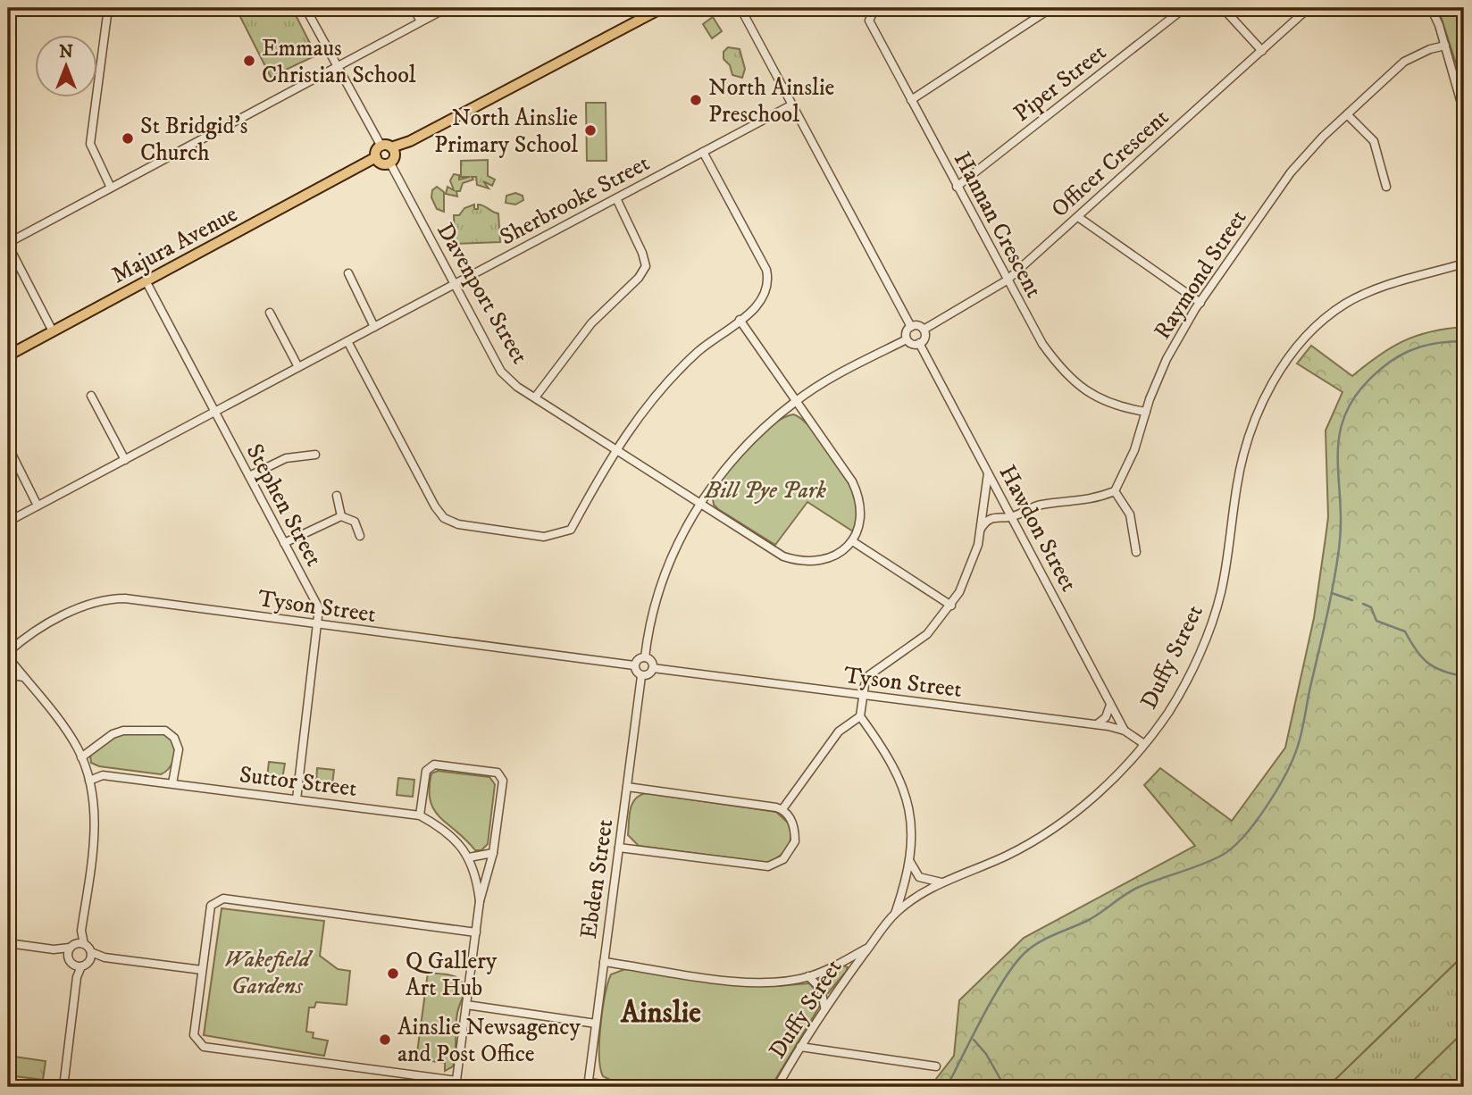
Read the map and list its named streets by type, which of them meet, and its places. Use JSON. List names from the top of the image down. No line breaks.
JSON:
{"streets":{"main road":["Majura Avenue"],"street":["Piper Street","Officer Crescent","Sherbrooke Street","Hannan Crescent","Raymond Street","Davenport Street","Stephen Street","Hawdon Street","Tyson Street","Duffy Street","Suttor Street","Ebden Street"]},"crossings":[["Piper Street","Hannan Crescent"],["Officer Crescent","Hannan Crescent"],["Officer Crescent","Hawdon Street"],["Sherbrooke Street","Davenport Street"],["Sherbrooke Street","Stephen Street"],["Hannan Crescent","Raymond Street"],["Majura Avenue","Davenport Street"],["Majura Avenue","Stephen Street"],["Stephen Street","Tyson Street"],["Stephen Street","Suttor Street"],["Hawdon Street","Tyson Street"],["Tyson Street","Duffy Street"],["Tyson Street","Ebden Street"]],"districts":["Ainslie"],"parks":["Bill Pye Park","Wakefield Gardens"],"places":["Emmaus Christian School","North Ainslie Preschool","North Ainslie Primary School","St Bridgid's Church","Q Gallery Art Hub","Ainslie Newsagency and Post Office"],"north":"top"}
